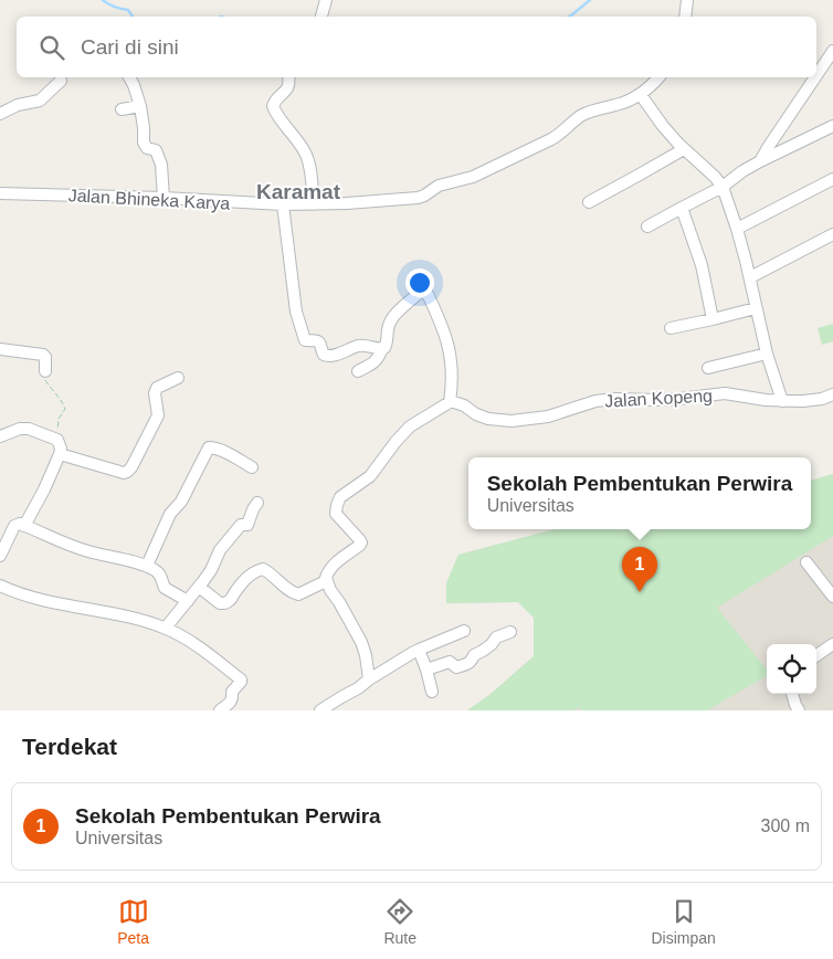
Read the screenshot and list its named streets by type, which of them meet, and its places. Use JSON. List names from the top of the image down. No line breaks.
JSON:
{"streets":{"street":["Jalan Bhineka Karya","Jalan Kopeng"]},"districts":["Karamat"],"page":{"search":"Cari di sini","popup":["Sekolah Pembentukan Perwira","Universitas"],"pins":"1","heading":"Terdekat","list":[{"mark":"1","name":"Sekolah Pembentukan Perwira","note":"Universitas","value":"300 m"}],"nav":["Peta","Rute","Disimpan"]}}
